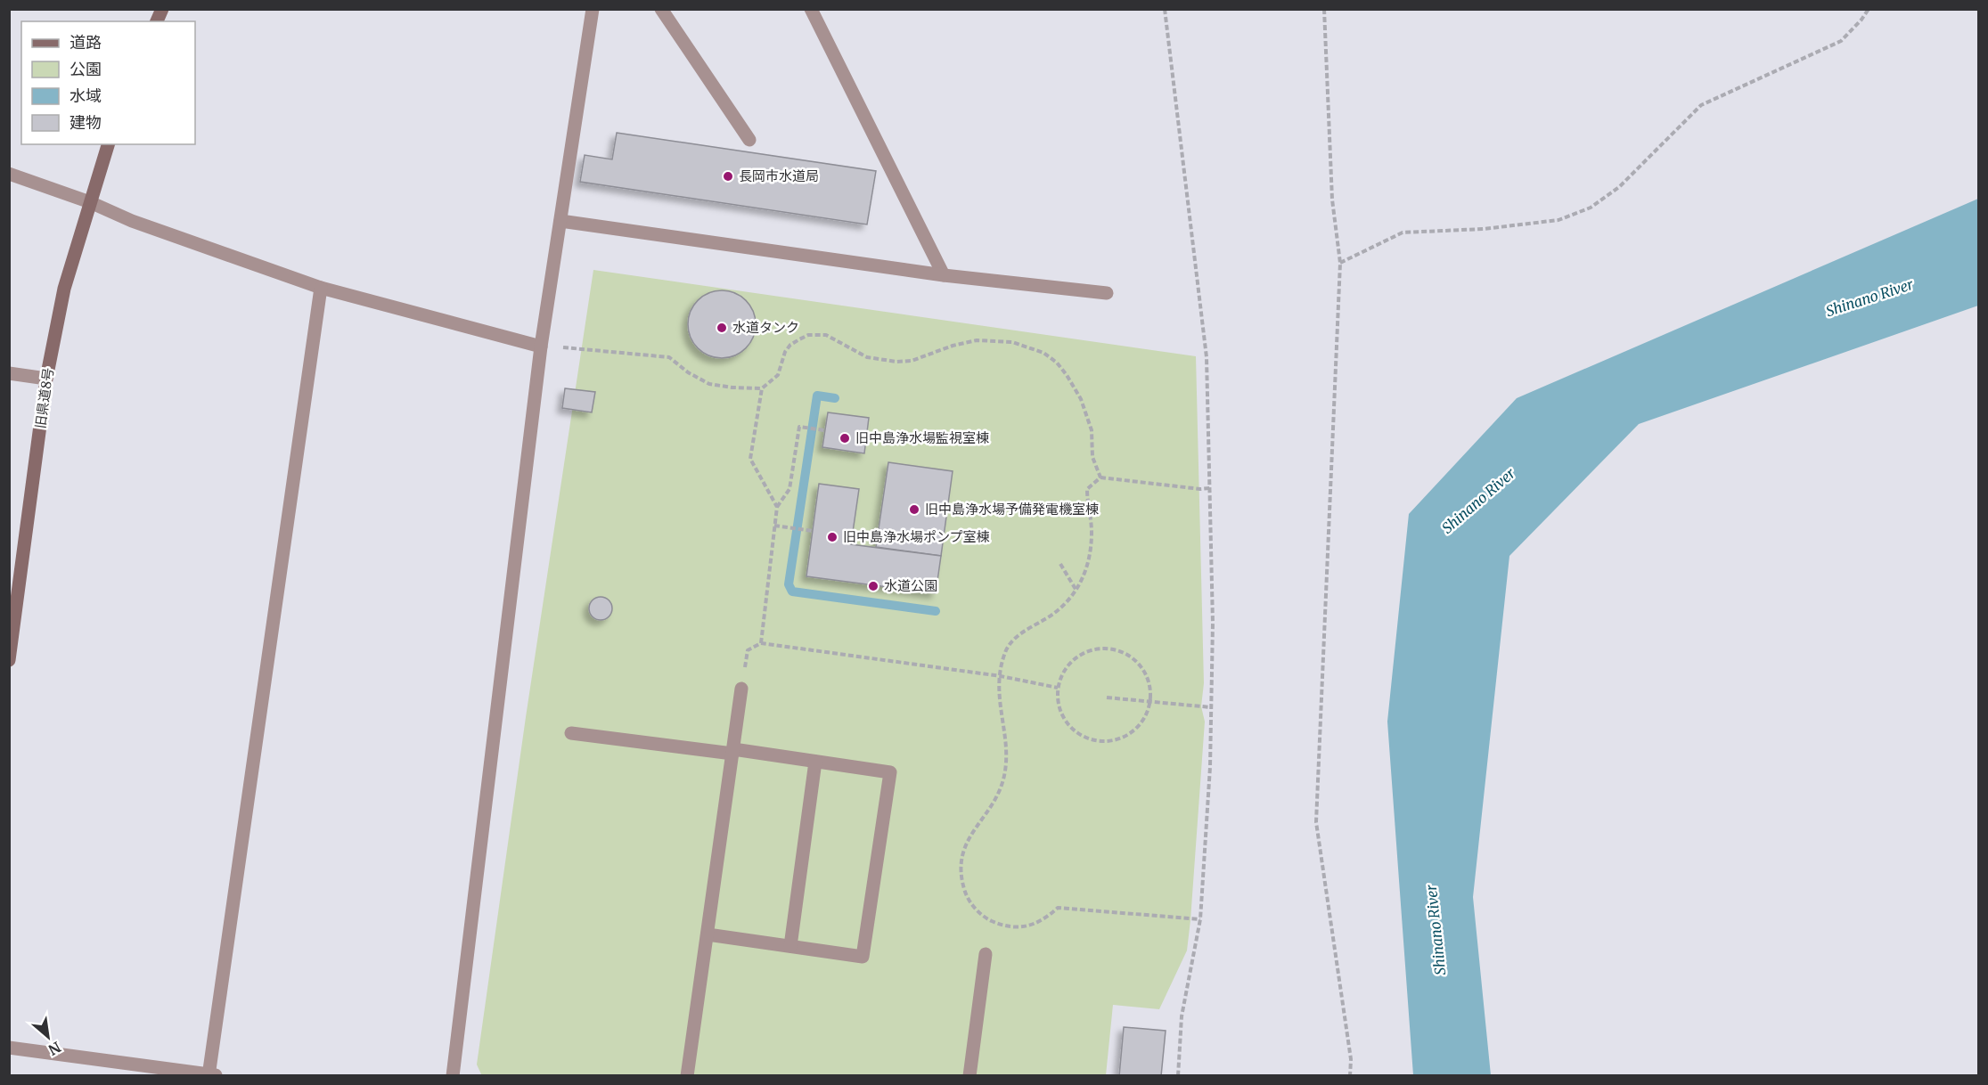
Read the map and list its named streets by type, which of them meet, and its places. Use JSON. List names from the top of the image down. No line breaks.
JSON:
{"streets":{"street":["旧県道8号"]},"water":["Shinano River"],"places":["長岡市水道局","水道タンク","旧中島浄水場監視室棟","旧中島浄水場予備発電機室棟","旧中島浄水場ポンプ室棟","水道公園"],"legend":["道路","公園","水域","建物"],"north":"bottom right"}
